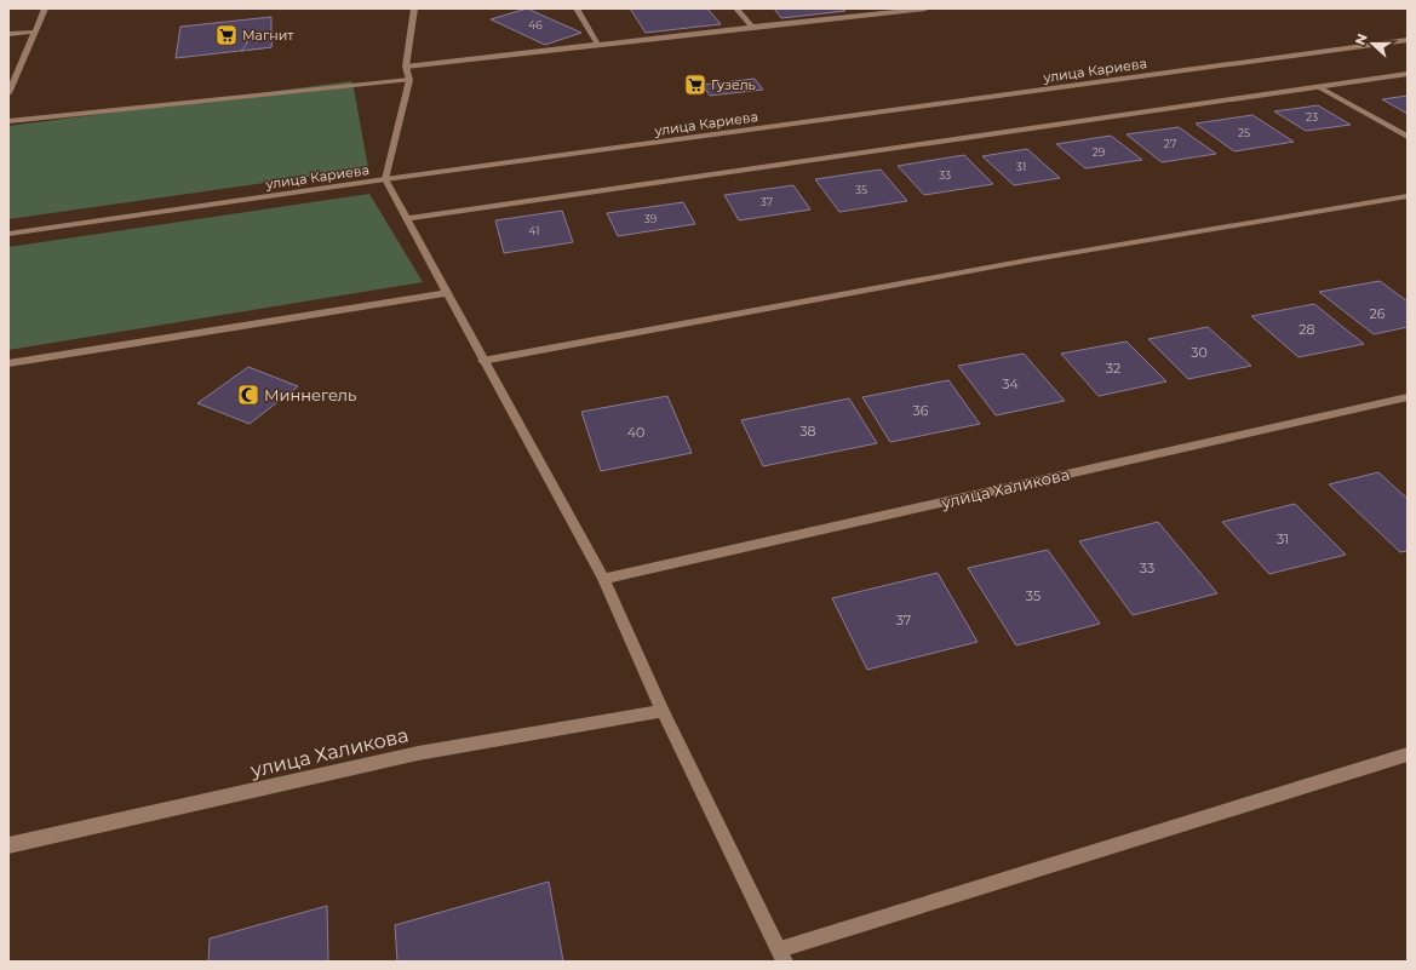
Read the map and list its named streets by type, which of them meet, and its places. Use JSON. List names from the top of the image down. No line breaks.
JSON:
{"streets":{"street":["улица Кариева","улица Халикова"]},"places":{"supermarket":["Магнит","Гузель"],"mosque":["Миннегель"]},"house_numbers":["46","23","25","27","29","31","33","35","37","39","41","26","28","30","32","34","36","38","40","31","33","35","37"],"north":"left"}
